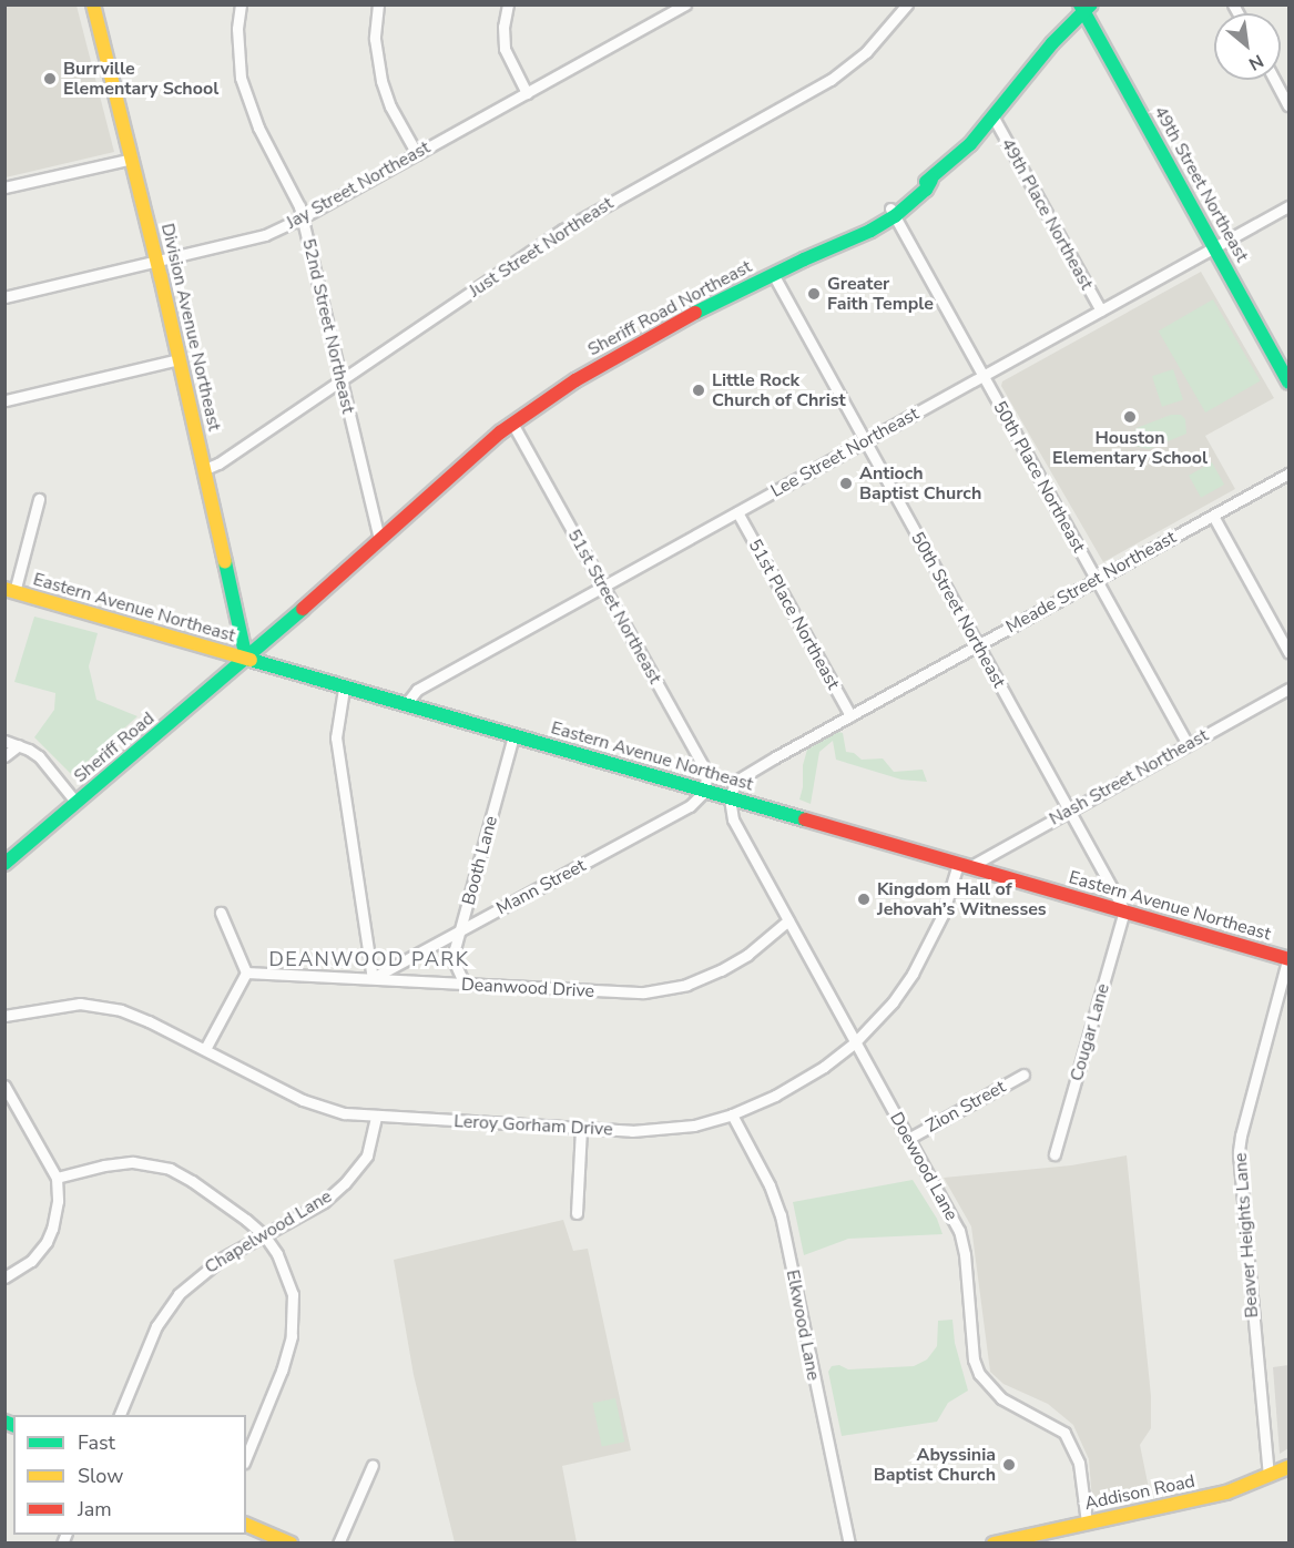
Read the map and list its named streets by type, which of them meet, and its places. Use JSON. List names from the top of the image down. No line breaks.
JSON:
{"streets":{"main road":["49th Street Northeast","Sheriff Road Northeast","Division Avenue Northeast","Eastern Avenue Northeast","Sheriff Road","Addison Road"],"street":["Jay Street Northeast","49th Place Northeast","Just Street Northeast","52nd Street Northeast","Lee Street Northeast","50th Place Northeast","Meade Street Northeast","51st Street Northeast","50th Street Northeast","51st Place Northeast","Nash Street Northeast","Booth Lane","Mann Street","Deanwood Drive","Cougar Lane","Zion Street","Leroy Gorham Drive","Doewood Lane","Chapelwood Lane","Beaver Heights Lane","Elkwood Lane"]},"crossings":[["49th Street Northeast","Sheriff Road Northeast"],["49th Street Northeast","Lee Street Northeast"],["Jay Street Northeast","52nd Street Northeast"],["Jay Street Northeast","Division Avenue Northeast"],["49th Place Northeast","Sheriff Road Northeast"],["49th Place Northeast","Lee Street Northeast"],["Just Street Northeast","52nd Street Northeast"],["Just Street Northeast","Division Avenue Northeast"],["Sheriff Road Northeast","52nd Street Northeast"],["Sheriff Road Northeast","Division Avenue Northeast"],["Sheriff Road Northeast","50th Place Northeast"],["Sheriff Road Northeast","51st Street Northeast"],["Sheriff Road Northeast","Eastern Avenue Northeast"],["Sheriff Road Northeast","50th Street Northeast"],["Sheriff Road Northeast","Sheriff Road"],["Division Avenue Northeast","Eastern Avenue Northeast"],["Division Avenue Northeast","Sheriff Road"],["Lee Street Northeast","50th Place Northeast"],["Lee Street Northeast","51st Street Northeast"],["Lee Street Northeast","Eastern Avenue Northeast"],["Lee Street Northeast","50th Street Northeast"],["Lee Street Northeast","51st Place Northeast"],["50th Place Northeast","Meade Street Northeast"],["50th Place Northeast","Nash Street Northeast"],["Meade Street Northeast","Eastern Avenue Northeast"],["Meade Street Northeast","50th Street Northeast"],["Meade Street Northeast","51st Place Northeast"],["Meade Street Northeast","Doewood Lane"],["51st Street Northeast","Eastern Avenue Northeast"],["51st Street Northeast","Mann Street"],["Eastern Avenue Northeast","50th Street Northeast"],["Eastern Avenue Northeast","Sheriff Road"],["Eastern Avenue Northeast","Nash Street Northeast"],["Eastern Avenue Northeast","Booth Lane"],["Eastern Avenue Northeast","Mann Street"],["Eastern Avenue Northeast","Cougar Lane"],["Eastern Avenue Northeast","Leroy Gorham Drive"],["Eastern Avenue Northeast","Doewood Lane"],["Eastern Avenue Northeast","Beaver Heights Lane"],["50th Street Northeast","Nash Street Northeast"],["50th Street Northeast","Cougar Lane"],["Nash Street Northeast","Leroy Gorham Drive"],["Booth Lane","Mann Street"],["Booth Lane","Deanwood Drive"],["Mann Street","Deanwood Drive"],["Deanwood Drive","Doewood Lane"],["Zion Street","Doewood Lane"],["Leroy Gorham Drive","Doewood Lane"],["Leroy Gorham Drive","Chapelwood Lane"],["Leroy Gorham Drive","Elkwood Lane"],["Doewood Lane","Addison Road"],["Beaver Heights Lane","Addison Road"]],"districts":["DEANWOOD PARK"],"places":["Burrville Elementary School","Greater Faith Temple","Little Rock Church of Christ","Houston Elementary School","Antioch Baptist Church","Kingdom Hall of Jehovah’s Witnesses","Abyssinia Baptist Church"],"legend":["Fast","Slow","Jam"],"north":"bottom right"}
